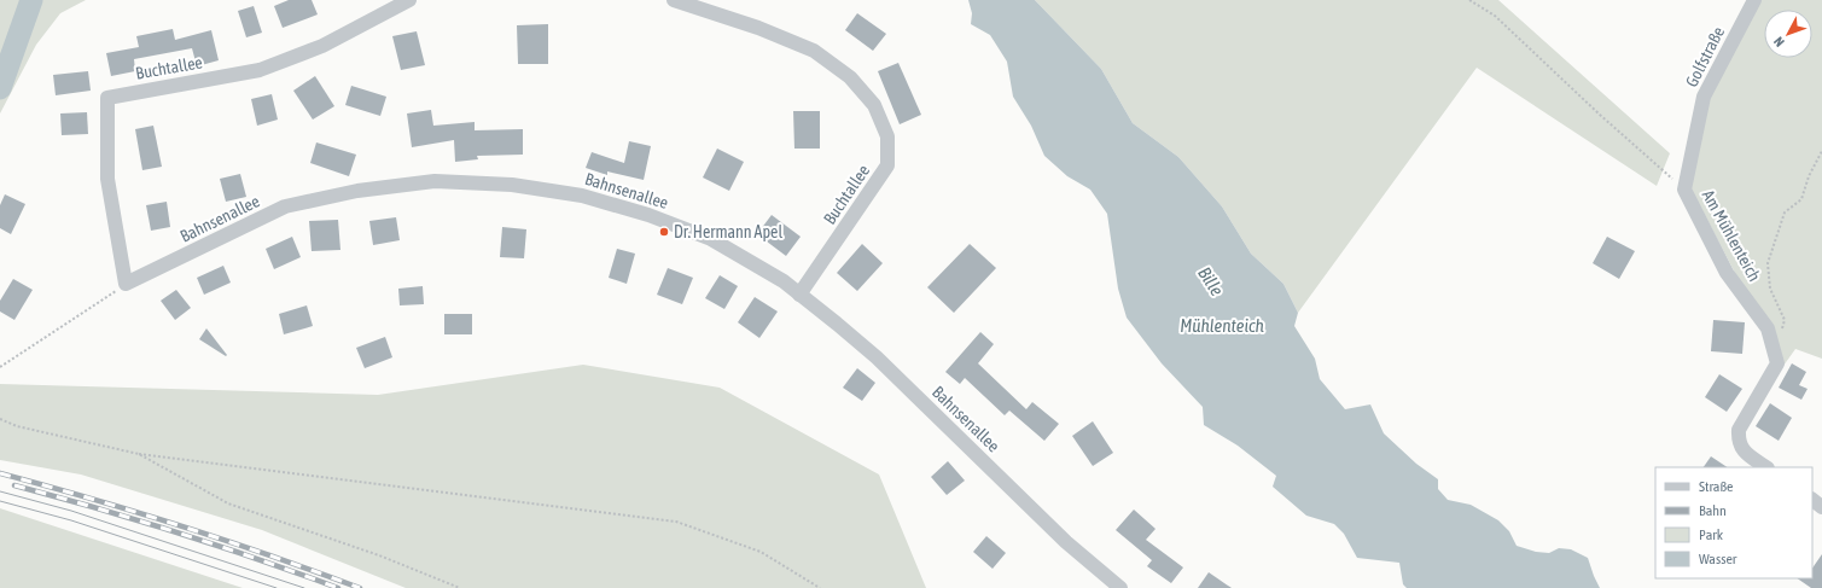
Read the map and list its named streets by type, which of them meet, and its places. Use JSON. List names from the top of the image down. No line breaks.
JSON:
{"streets":{"street":["Golfstraße","Buchtallee","Bahnsenallee","Am Mühlenteich"]},"crossings":[["Golfstraße","Am Mühlenteich"],["Buchtallee","Bahnsenallee"]],"water":["Bille","Mühlenteich"],"places":["Dr. Hermann Apel"],"legend":["Straße","Bahn","Park","Wasser"],"north":"bottom left"}
